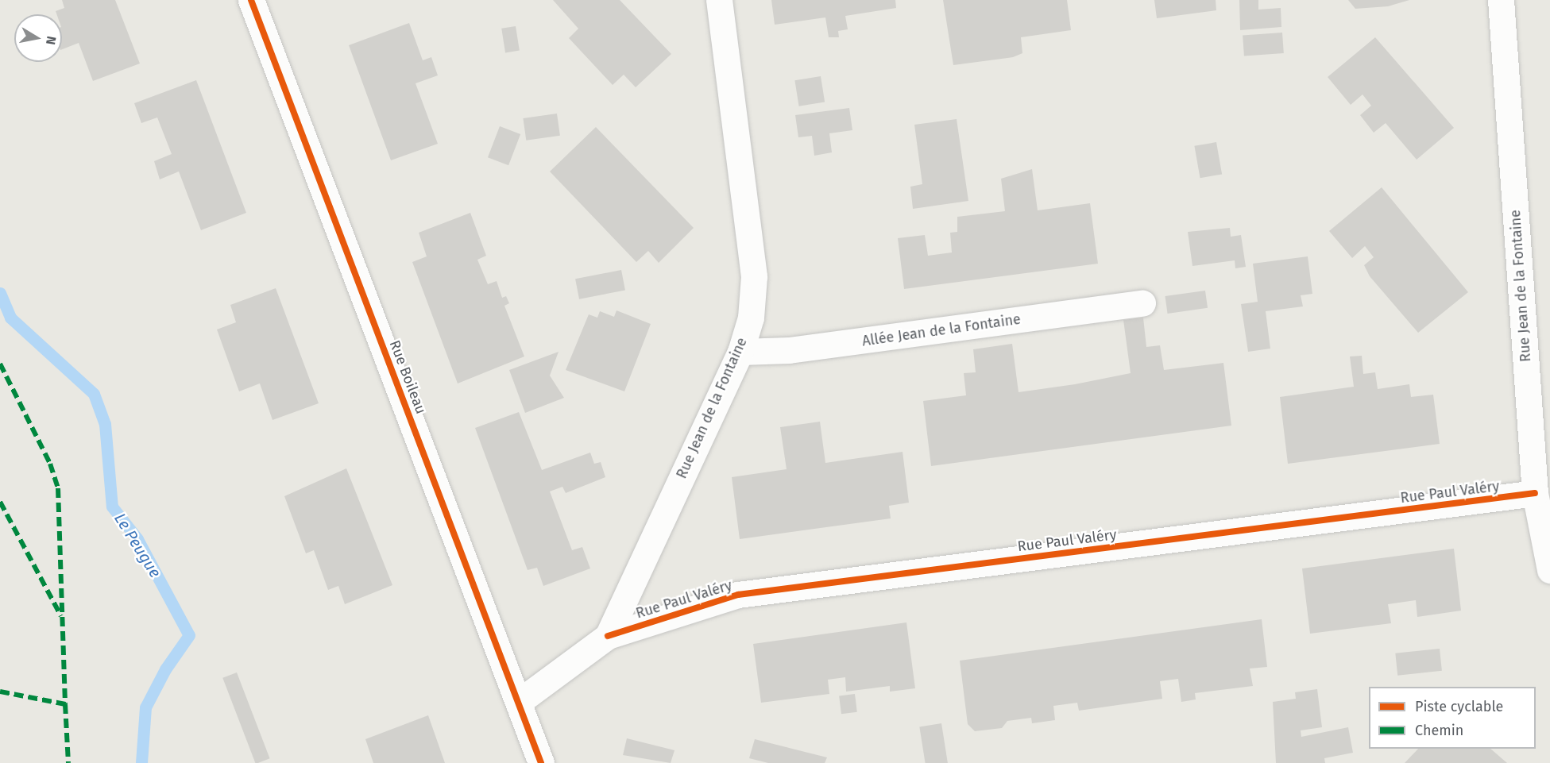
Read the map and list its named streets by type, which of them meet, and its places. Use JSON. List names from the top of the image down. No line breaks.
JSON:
{"streets":{"street":["Rue Jean de la Fontaine","Allée Jean de la Fontaine","Rue Boileau","Rue Paul Valéry"]},"crossings":[["Rue Jean de la Fontaine","Allée Jean de la Fontaine"],["Rue Jean de la Fontaine","Rue Boileau"],["Rue Jean de la Fontaine","Rue Paul Valéry"]],"water":["Le Peugue"],"legend":["Piste cyclable","Chemin"],"north":"right"}
